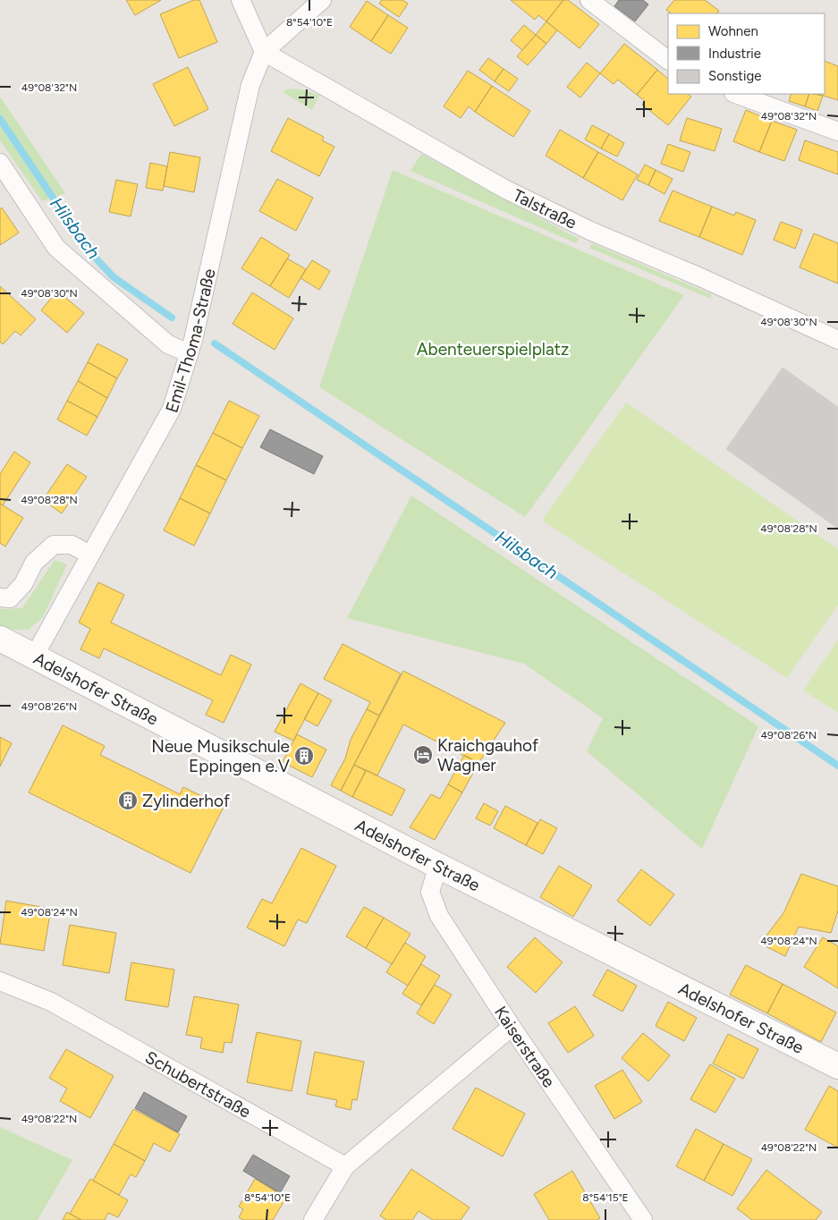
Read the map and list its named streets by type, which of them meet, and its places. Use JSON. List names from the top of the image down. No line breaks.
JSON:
{"streets":{"street":["Talstraße","Emil-Thoma-Straße","Adelshofer Straße","Kaiserstraße","Schubertstraße"]},"crossings":[["Talstraße","Emil-Thoma-Straße"],["Emil-Thoma-Straße","Adelshofer Straße"],["Adelshofer Straße","Kaiserstraße"]],"water":["Hilsbach"],"parks":["Abenteuerspielplatz"],"places":{"hotel":["Kraichgauhof Wagner"],"building":["Neue Musikschule Eppingen e.V","Zylinderhof"]},"legend":["Wohnen","Industrie","Sonstige"],"coordinates":["8°54'10\"E","49°08'32\"N","49°08'30\"N","49°08'28\"N","49°08'26\"N","49°08'24\"N","49°08'22\"N","8°54'15\"E"]}
